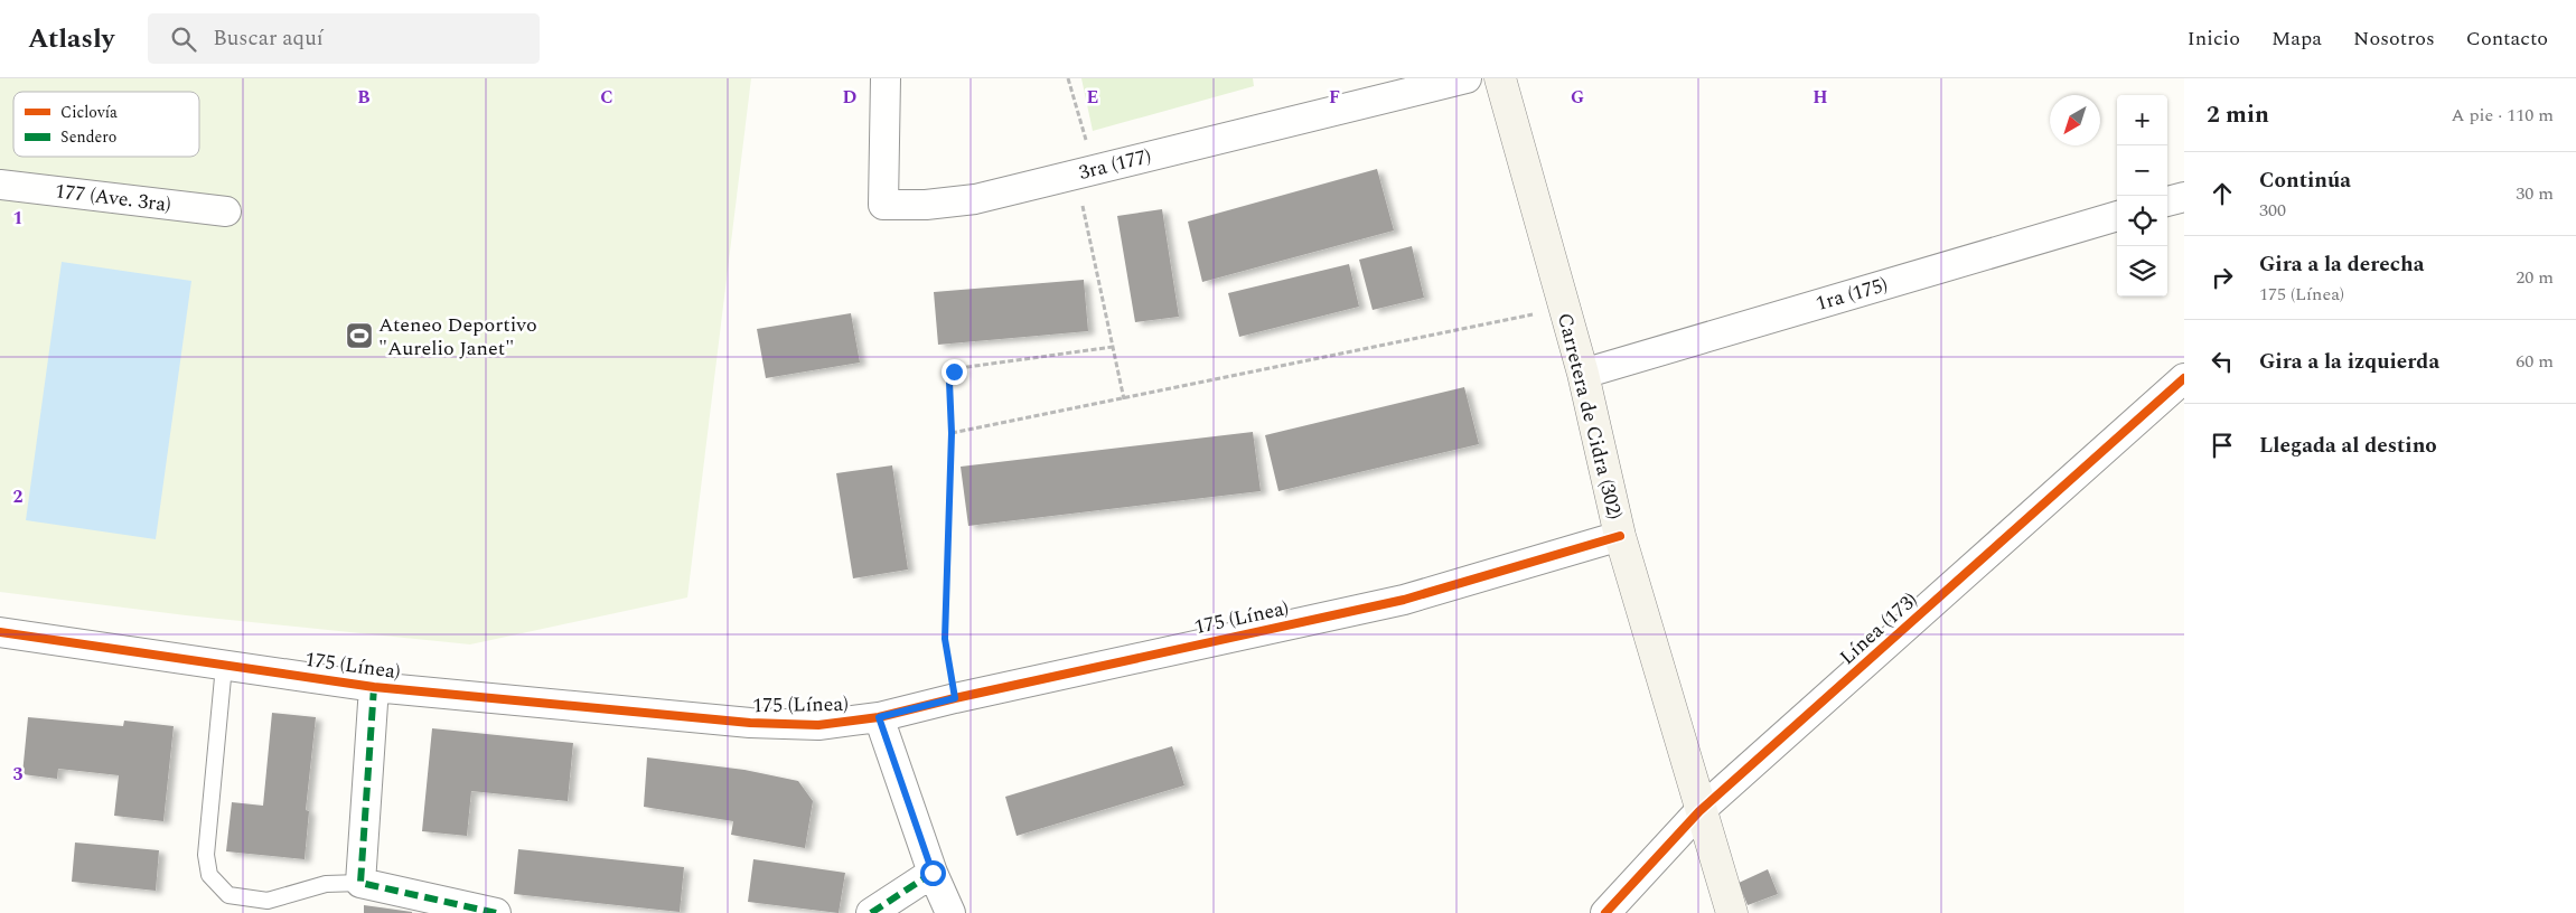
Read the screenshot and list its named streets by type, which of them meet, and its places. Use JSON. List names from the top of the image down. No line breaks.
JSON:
{"streets":{"main road":["Carretera de Cidra (302)"],"street":["3ra (177)","177 (Ave. 3ra)","1ra (175)","175 (Línea)","Línea (173)"]},"crossings":[["1ra (175)","Carretera de Cidra (302)"],["Carretera de Cidra (302)","175 (Línea)"],["Carretera de Cidra (302)","Línea (173)"]],"places":{"sports":["Ateneo Deportivo \"Aurelio Janet\""]},"legend":["Ciclovía","Sendero"],"north":"bottom left","page":{"header":"Atlasly","search":"Buscar aquí","nav":["Inicio","Mapa","Nosotros","Contacto"],"heading":["2 min","A pie · 110 m"],"map_buttons":["+","−"],"list":[["Continúa","300","30 m"],["Gira a la derecha","175 (Línea)","20 m"],["Gira a la izquierda","60 m"],"Llegada al destino"]},"grid":{"columns":["B","C","D","E","F","G","H"],"rows":["1","2","3"]}}
